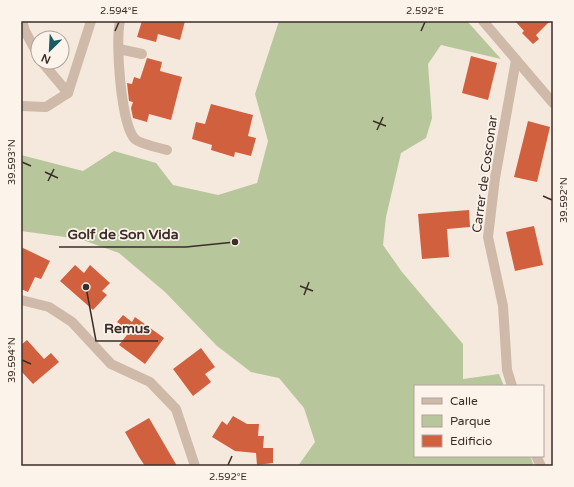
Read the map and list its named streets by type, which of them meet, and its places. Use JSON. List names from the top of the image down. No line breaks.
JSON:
{"streets":{"street":["Carrer de Cosconar"]},"places":["Golf de Son Vida","Remus"],"legend":["Calle","Parque","Edificio"],"north":"bottom left","coordinates":["2.594°E","2.592°E","39.593°N","39.592°N","39.594°N"]}
